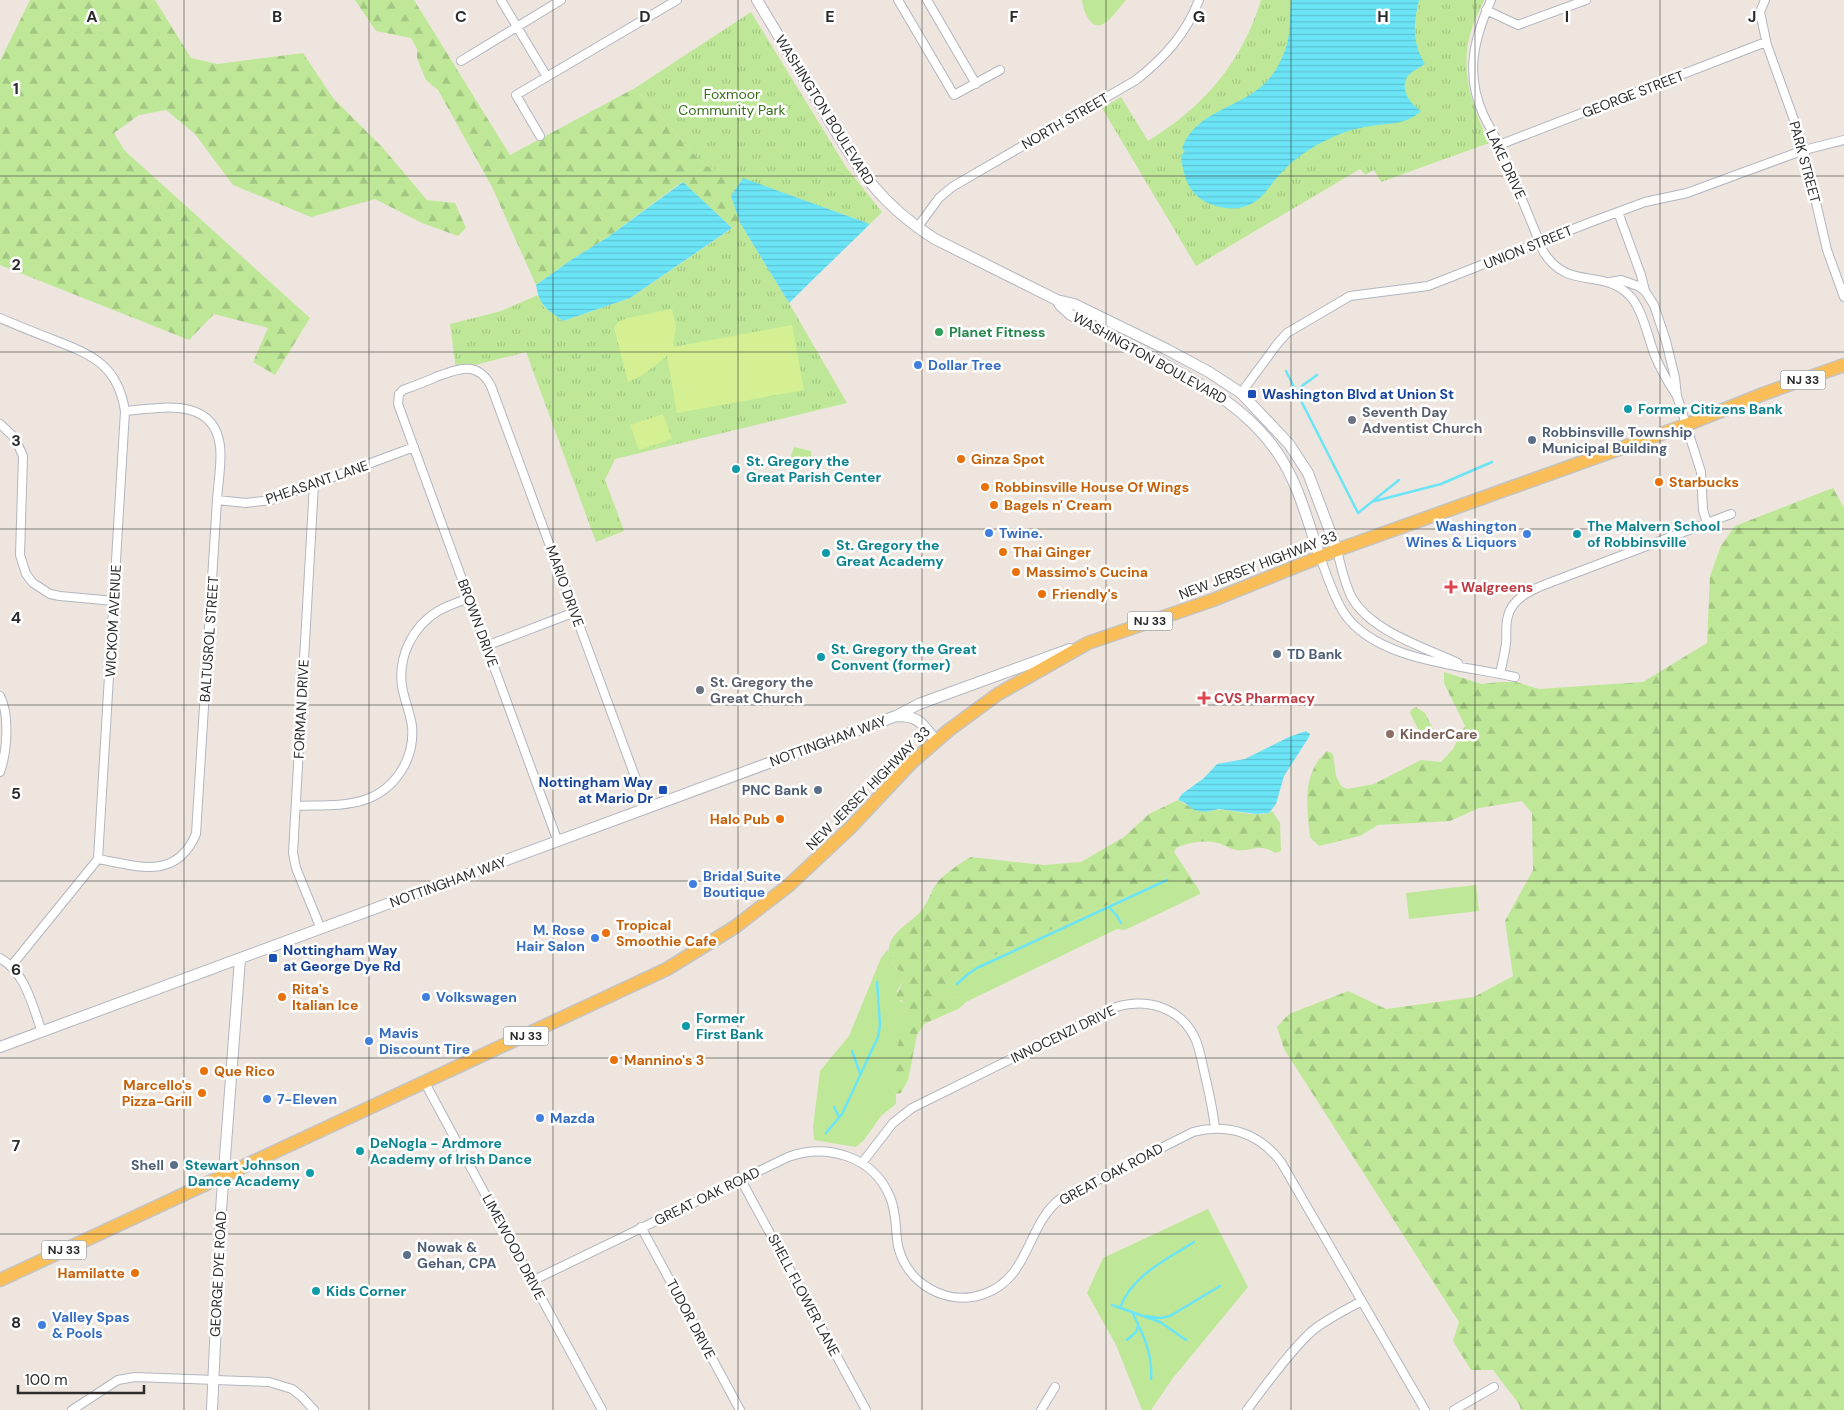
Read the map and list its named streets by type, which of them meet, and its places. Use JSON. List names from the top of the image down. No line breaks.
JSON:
{"streets":{"main road":["NJ 33","NEW JERSEY HIGHWAY 33"],"street":["GEORGE STREET","WASHINGTON BOULEVARD","NORTH STREET","PARK STREET","LAKE DRIVE","UNION STREET","PHEASANT LANE","MARIO DRIVE","WICKOM AVENUE","BROWN DRIVE","BALTUSROL STREET","FORMAN DRIVE","NOTTINGHAM WAY","INNOCENZI DRIVE","GREAT OAK ROAD","LIMEWOOD DRIVE","GEORGE DYE ROAD","SHELL FLOWER LANE","TUDOR DRIVE"]},"crossings":[["GEORGE STREET","PARK STREET"],["GEORGE STREET","LAKE DRIVE"],["WASHINGTON BOULEVARD","NORTH STREET"],["WASHINGTON BOULEVARD","UNION STREET"],["WASHINGTON BOULEVARD","NEW JERSEY HIGHWAY 33"],["PARK STREET","UNION STREET"],["LAKE DRIVE","UNION STREET"],["LAKE DRIVE","NEW JERSEY HIGHWAY 33"],["PHEASANT LANE","BROWN DRIVE"],["PHEASANT LANE","BALTUSROL STREET"],["PHEASANT LANE","FORMAN DRIVE"],["NEW JERSEY HIGHWAY 33","NOTTINGHAM WAY"],["NEW JERSEY HIGHWAY 33","LIMEWOOD DRIVE"],["NEW JERSEY HIGHWAY 33","GEORGE DYE ROAD"],["MARIO DRIVE","BROWN DRIVE"],["MARIO DRIVE","NOTTINGHAM WAY"],["WICKOM AVENUE","BALTUSROL STREET"],["BROWN DRIVE","NOTTINGHAM WAY"],["FORMAN DRIVE","NOTTINGHAM WAY"],["NOTTINGHAM WAY","GEORGE DYE ROAD"],["INNOCENZI DRIVE","GREAT OAK ROAD"],["GREAT OAK ROAD","LIMEWOOD DRIVE"],["GREAT OAK ROAD","SHELL FLOWER LANE"],["GREAT OAK ROAD","TUDOR DRIVE"]],"parks":["Foxmoor Community Park"],"places":{"other":["Planet Fitness","Dollar Tree","Former Citizens Bank","Seventh Day Adventist Church","Robbinsville Township Municipal Building","Ginza Spot","St. Gregory the Great Parish Center","Starbucks","Robbinsville House Of Wings","Bagels n' Cream","Twine.","Washington Wines & Liquors","The Malvern School of Robbinsville","Thai Ginger","St. Gregory the Great Academy","Massimo's Cucina","Friendly's","TD Bank","St. Gregory the Great Convent (former)","St. Gregory the Great Church","KinderCare","PNC Bank","Halo Pub","Bridal Suite Boutique","Tropical Smoothie Cafe","M. Rose Hair Salon","Rita's Italian Ice","Volkswagen","Former First Bank","Mavis Discount Tire","Mannino's 3","Que Rico","Marcello's Pizza-Grill","7-Eleven","Mazda","DeNogla - Ardmore Academy of Irish Dance","Shell","Stewart Johnson Dance Academy","Nowak & Gehan, CPA","Hamilatte","Kids Corner","Valley Spas & Pools"],"transit":["Washington Blvd at Union St","Nottingham Way at Mario Dr","Nottingham Way at George Dye Rd"],"health":["Walgreens","CVS Pharmacy"]},"scale_bar":"100 m","grid":{"columns":["A","B","C","D","E","F","G","H","I","J"],"rows":["1","2","3","4","5","6","7","8"]}}
